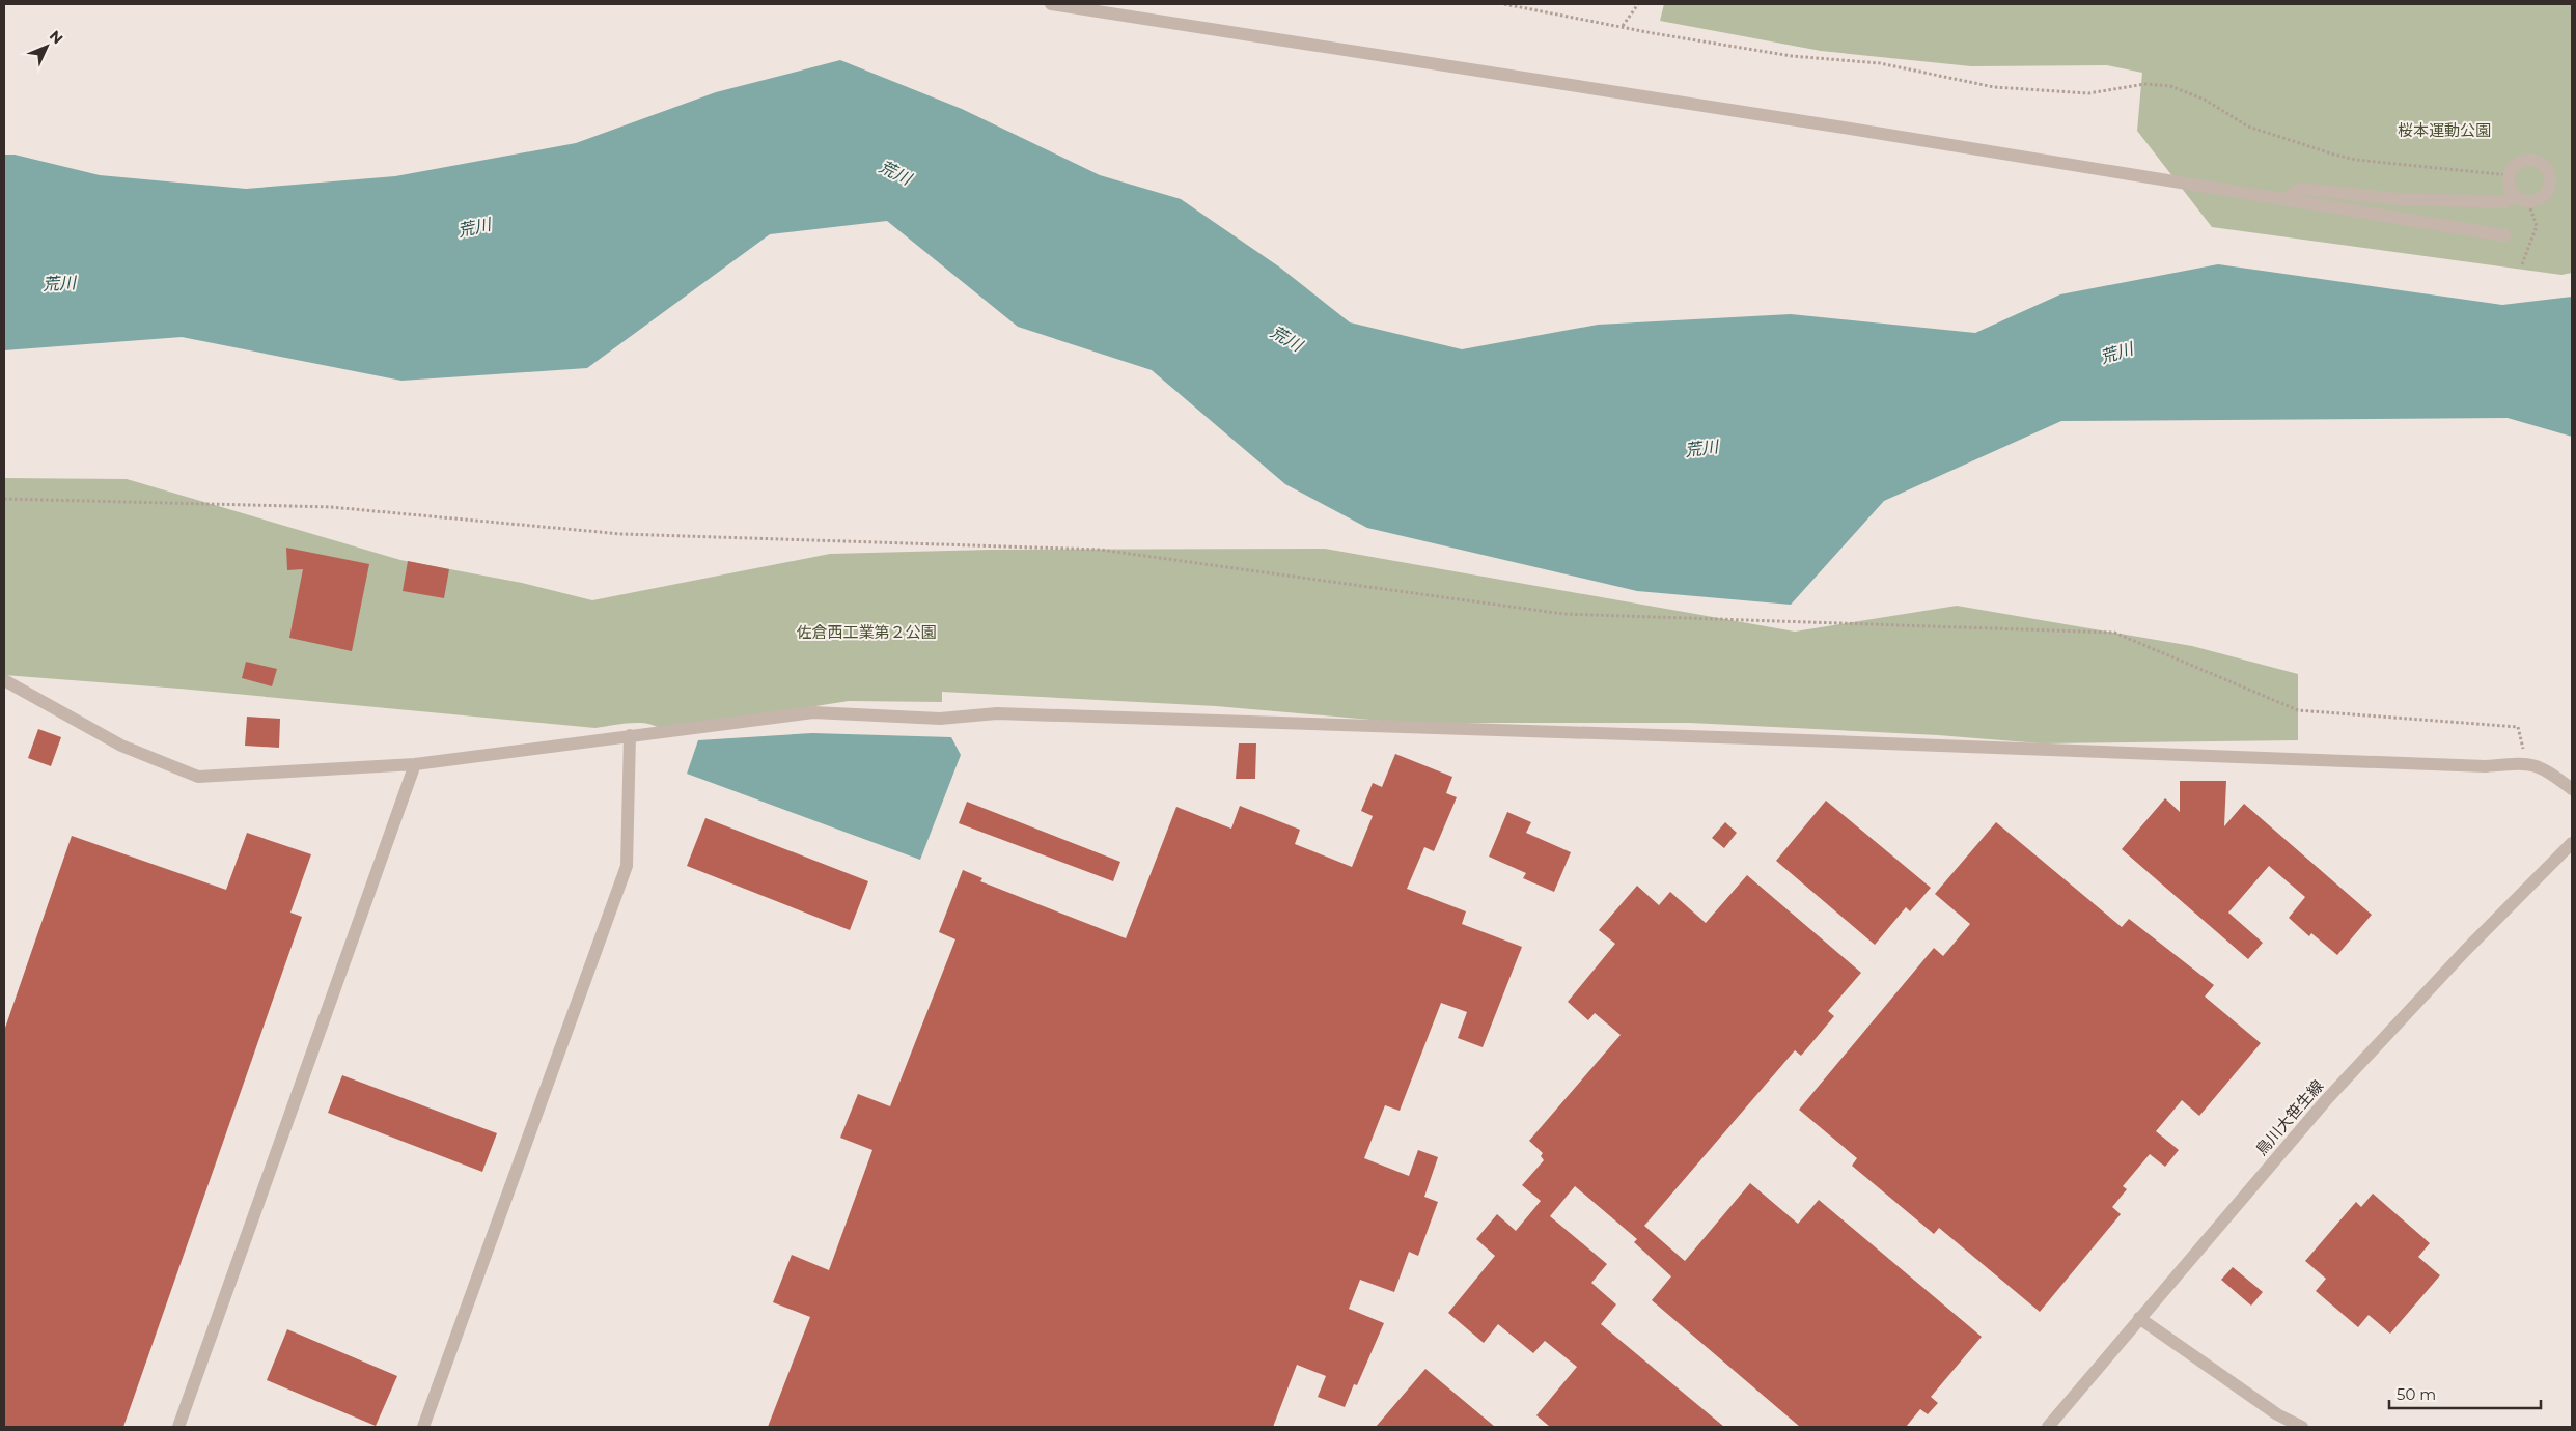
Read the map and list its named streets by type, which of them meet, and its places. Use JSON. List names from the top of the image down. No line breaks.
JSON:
{"streets":{"street":["鳥川大笹生線"]},"water":["荒川"],"parks":["桜本運動公園","佐倉西工業第２公園"],"scale_bar":"50 m","north":"top right"}
